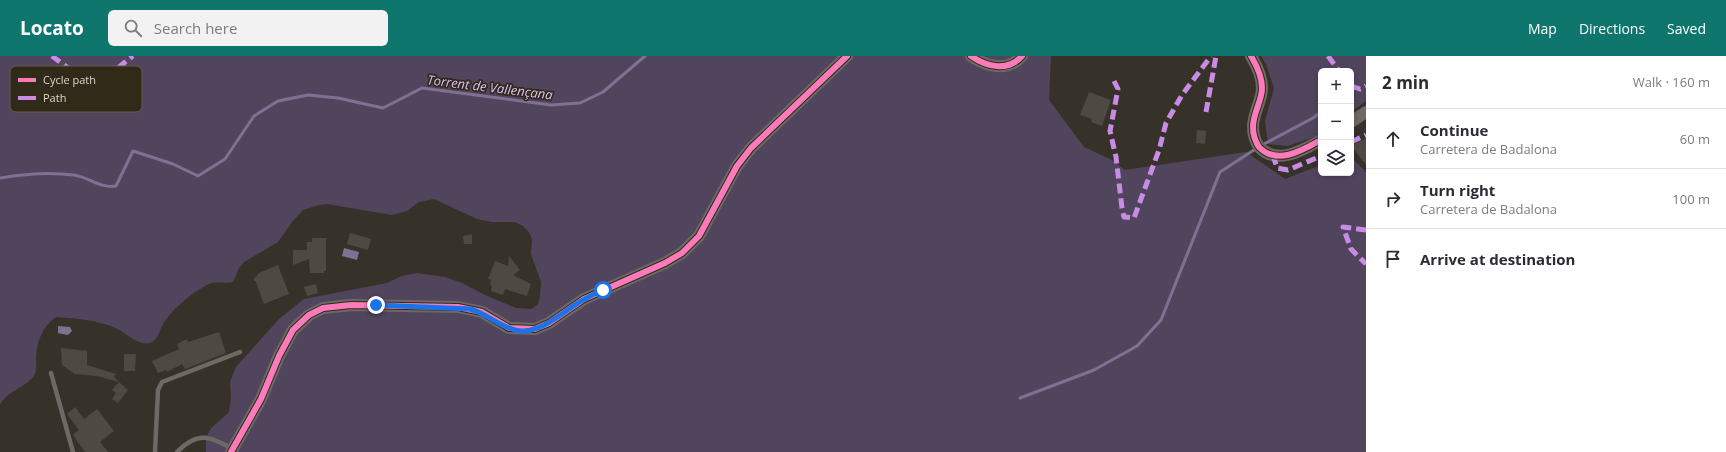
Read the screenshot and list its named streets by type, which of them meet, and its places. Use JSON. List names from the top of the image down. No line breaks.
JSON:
{"water":["Torrent de Vallençana"],"legend":["Cycle path","Path"],"page":{"header":"Locato","search":"Search here","nav":["Map","Directions","Saved"],"heading":["2 min","Walk · 160 m"],"map_buttons":["+","−"],"list":[["Continue","Carretera de Badalona","60 m"],["Turn right","Carretera de Badalona","100 m"],"Arrive at destination"]}}
